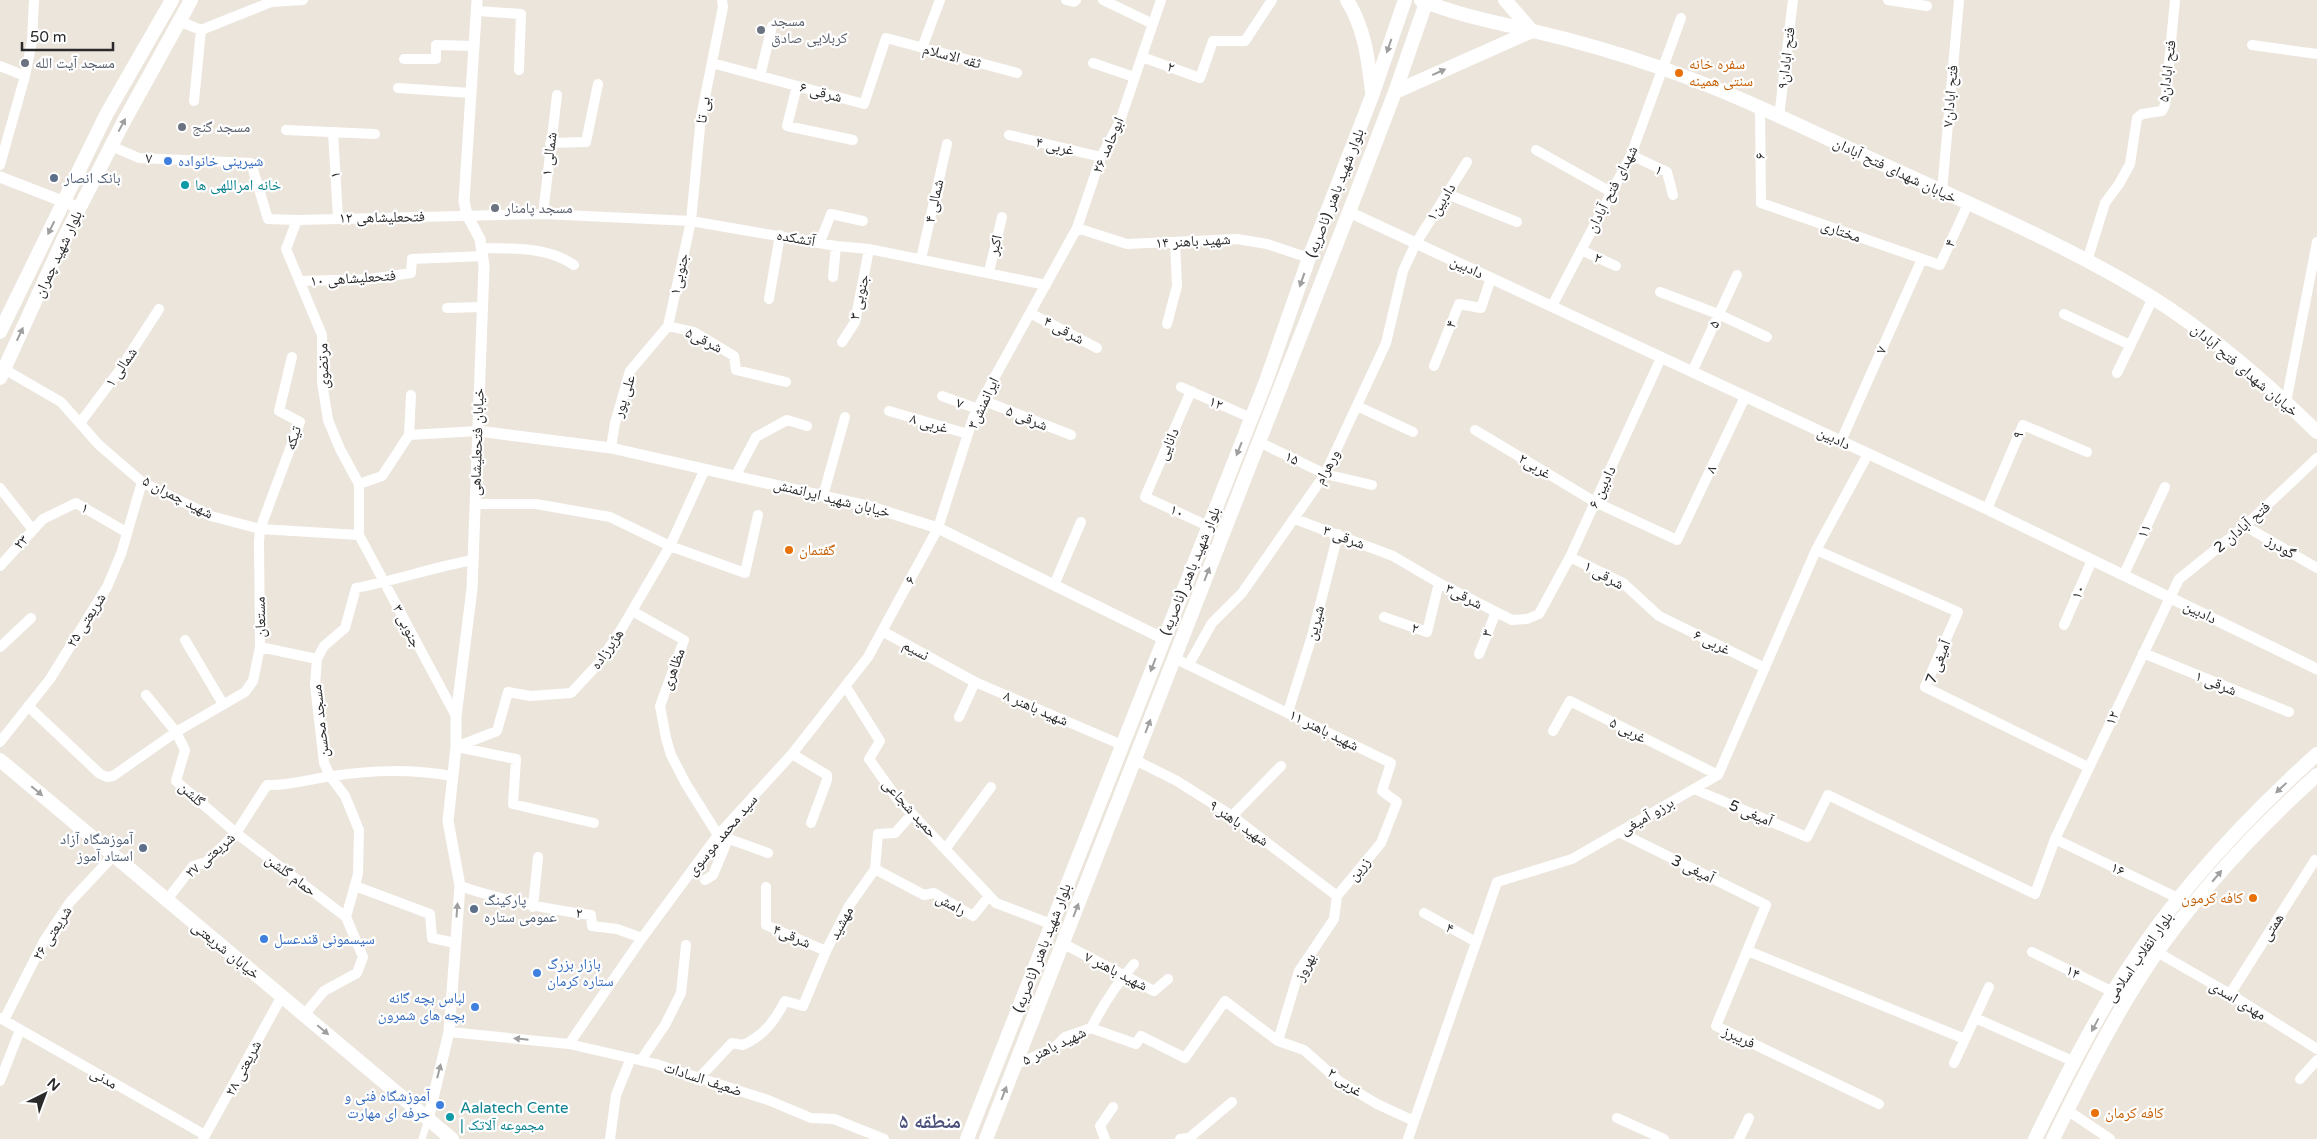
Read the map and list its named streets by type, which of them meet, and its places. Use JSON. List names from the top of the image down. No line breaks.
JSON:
{"streets":{"main road":["خیابان شهدای فتح آبادان","بلوار شهید باهنر (ناصریه)","بلوار شهید چمران","خیابان شریعتی","بلوار انقلاب اسلامی"],"street":["ثقه الاسلام","فتح ابادان۹","۲","فتح ابادان۵","۶ شرقی","فتح ابادان۷","بی تا","ابوحامد ۲۶","۴ غربی","۱ شمالی","۶","۷","۱","شهدای فتح آبادان","۴ شمالی","دادبین۱","فتحعلیشاهی ۱۲","مختاری","آتشکده","شهید باهنر ۱۴","۴","اکبر","دادبین","جنوبی۱","فتحعلیشاهی ۱۰","۳ جنوبی","۵","۴ شرقی","شرقی۵","مرتضوی","شمالی ۱","علی پور","ایرانمنش۳","۱۲","۵ شرقی","۸ غربی","۹","تیکه","خیابان فتحعلیشاهی","دانایی","۱۵","غربی۲","ورهرام","۸","دادبین ۶","شهید چمران ۵","خیابان شهید ایرانمنش","۱۰","فتح آبادان 2","۱۱","۳ شرقی","۲۳","گودرز","۱ شرقی","شرقی۳","مستعان","شریعتی ۲۵","شیرین","۳","۶ غربی","هژبرزاده","نسیم","آمیغی 7","مظاهری","شهید باهنر ۸","مسجد محسن","شهید باهنر ۱۱","۵ غربی","گلشن","حمید شجاعی","آمیغی 5","برزو آمیغی","شهید باهنر ۹","سید محمد موسوی","شریعتی ۲۷","زرین","آمیغی 3","۱۶","حمام گلشن","رامش","مهشید","همتی","شریعتی ۲۶","شرقی۴","بهروز","شهید باهنر ۷","۱۴","مهدی اسدی","فریبرز","شهید باهنر ۵","شریعتی ۲۸","مدنی","ضعیف السادات","۲ غربی"]},"crossings":[["ثقه الاسلام","۶ شرقی"],["فتح ابادان۹","خیابان شهدای فتح آبادان"],["۲","ابوحامد ۲۶"],["۲","شهدای فتح آبادان"],["۲","شرقی۳"],["۲","سید محمد موسوی"],["فتح ابادان۵","خیابان شهدای فتح آبادان"],["۶ شرقی","بی تا"],["فتح ابادان۷","خیابان شهدای فتح آبادان"],["بی تا","آتشکده"],["بی تا","جنوبی۱"],["ابوحامد ۲۶","۴ غربی"],["ابوحامد ۲۶","آتشکده"],["ابوحامد ۲۶","شهید باهنر ۱۴"],["ابوحامد ۲۶","ایرانمنش۳"],["۱ شمالی","فتحعلیشاهی ۱۲"],["۱ شمالی","آتشکده"],["۶","خیابان شهدای فتح آبادان"],["۶","مختاری"],["۶","ایرانمنش۳"],["۶","خیابان شهید ایرانمنش"],["۶","نسیم"],["۶","سید محمد موسوی"],["۷","فتحعلیشاهی ۱۲"],["۷","مختاری"],["۷","۴"],["۷","بلوار شهید چمران"],["۷","دادبین"],["۷","مرتضوی"],["۷","ایرانمنش۳"],["۷","۵ شرقی"],["۱","شهدای فتح آبادان"],["۱","فتحعلیشاهی ۱۲"],["۱","۲۳"],["۱","شریعتی ۲۵"],["خیابان شهدای فتح آبادان","شهدای فتح آبادان"],["خیابان شهدای فتح آبادان","بلوار شهید باهنر (ناصریه)"],["خیابان شهدای فتح آبادان","۴"],["شهدای فتح آبادان","دادبین"],["بلوار شهید باهنر (ناصریه)","شهید باهنر ۱۴"],["بلوار شهید باهنر (ناصریه)","دادبین"],["بلوار شهید باهنر (ناصریه)","۱۲"],["بلوار شهید باهنر (ناصریه)","۱۵"],["بلوار شهید باهنر (ناصریه)","خیابان شهید ایرانمنش"],["بلوار شهید باهنر (ناصریه)","۱۰"],["بلوار شهید باهنر (ناصریه)","شهید باهنر ۸"],["بلوار شهید باهنر (ناصریه)","شهید باهنر ۱۱"],["بلوار شهید باهنر (ناصریه)","شهید باهنر ۹"],["بلوار شهید باهنر (ناصریه)","شهید باهنر ۷"],["بلوار شهید باهنر (ناصریه)","شهید باهنر ۵"],["۴ شمالی","آتشکده"],["دادبین۱","دادبین"],["دادبین۱","ورهرام"],["فتحعلیشاهی ۱۲","آتشکده"],["فتحعلیشاهی ۱۲","مرتضوی"],["فتحعلیشاهی ۱۲","خیابان فتحعلیشاهی"],["مختاری","۴"],["آتشکده","اکبر"],["آتشکده","جنوبی۱"],["آتشکده","۳ جنوبی"],["آتشکده","ایرانمنش۳"],["۴","دادبین"],["۴","برزو آمیغی"],["بلوار شهید چمران","شهید چمران ۵"],["دادبین","۵"],["دادبین","۱۲"],["دادبین","۹"],["دادبین","ورهرام"],["دادبین","۸"],["دادبین","دادبین ۶"],["دادبین","۱۰"],["دادبین","فتح آبادان 2"],["دادبین","۱۱"],["جنوبی۱","شرقی۵"],["جنوبی۱","علی پور"],["فتحعلیشاهی ۱۰","مرتضوی"],["فتحعلیشاهی ۱۰","خیابان فتحعلیشاهی"],["۳ جنوبی","خیابان فتحعلیشاهی"],["۳ جنوبی","شهید چمران ۵"],["۴ شرقی","ایرانمنش۳"],["شرقی۵","علی پور"],["شمالی ۱","شهید چمران ۵"],["علی پور","خیابان شهید ایرانمنش"],["ایرانمنش۳","۵ شرقی"],["ایرانمنش۳","۸ غربی"],["ایرانمنش۳","خیابان شهید ایرانمنش"],["۱۲","دانایی"],["۱۲","فتح آبادان 2"],["۱۲","۱ شرقی"],["۱۲","آمیغی 7"],["۱۲","آمیغی 5"],["۱۲","۱۶"],["تیکه","شهید چمران ۵"],["تیکه","مستعان"],["خیابان فتحعلیشاهی","خیابان شهید ایرانمنش"],["خیابان فتحعلیشاهی","هژبرزاده"],["خیابان فتحعلیشاهی","شریعتی ۲۷"],["خیابان فتحعلیشاهی","خیابان شریعتی"],["خیابان فتحعلیشاهی","ضعیف السادات"],["دانایی","۱۰"],["۱۵","ورهرام"],["غربی۲","۸"],["غربی۲","دادبین ۶"],["ورهرام","۳ شرقی"],["ورهرام","شهید باهنر ۱۱"],["دادبین ۶","۱ شرقی"],["دادبین ۶","شرقی۳"],["شهید چمران ۵","مستعان"],["شهید چمران ۵","شریعتی ۲۵"],["خیابان شهید ایرانمنش","هژبرزاده"],["فتح آبادان 2","گودرز"],["۳ شرقی","شرقی۳"],["۳ شرقی","شیرین"],["۱ شرقی","۶ غربی"],["شرقی۳","۳"],["مستعان","مسجد محسن"],["شیرین","شهید باهنر ۱۱"],["هژبرزاده","مظاهری"],["نسیم","شهید باهنر ۸"],["نسیم","سید محمد موسوی"],["مظاهری","سید محمد موسوی"],["مسجد محسن","شریعتی ۲۷"],["مسجد محسن","حمام گلشن"],["شهید باهنر ۱۱","زرین"],["۵ غربی","برزو آمیغی"],["گلشن","شریعتی ۲۷"],["گلشن","حمام گلشن"],["حمید شجاعی","سید محمد موسوی"],["حمید شجاعی","رامش"],["آمیغی 5","برزو آمیغی"],["برزو آمیغی","آمیغی 3"],["برزو آمیغی","۲ غربی"],["شهید باهنر ۹","زرین"],["شهید باهنر ۹","بهروز"],["سید محمد موسوی","ضعیف السادات"],["شریعتی ۲۷","حمام گلشن"],["شریعتی ۲۷","خیابان شریعتی"],["زرین","بهروز"],["آمیغی 3","فریبرز"],["۱۶","بلوار انقلاب اسلامی"],["رامش","مهشید"],["مهشید","شرقی۴"],["مهشید","ضعیف السادات"],["همتی","مهدی اسدی"],["شریعتی ۲۶","خیابان شریعتی"],["شریعتی ۲۶","مدنی"],["خیابان شریعتی","شریعتی ۲۸"],["بلوار انقلاب اسلامی","۱۴"],["بلوار انقلاب اسلامی","مهدی اسدی"],["بهروز","شهید باهنر ۵"],["بهروز","۲ غربی"],["شهید باهنر ۵","۲ غربی"],["شریعتی ۲۸","مدنی"]],"one_way":["خیابان شریعتی"],"districts":["منطقه ۵"],"places":["مسجد کربلایی صادق","مسجد آیت الله","سفره خانه سنتی همینه","مسجد گنج","شیرینی خانواده","بانک انصار","خانه امراللهی ها","مسجد پامنار","گفتمان","آموزشگاه آزاد استاد آموز","کافه کرمون","پارکینگ عمومی ستاره","سیسمونی قندعسل","بازار بزرگ ستاره کرمان","لباس بچه گانه بچه های شمرون","آموزشگاه فنی و حرفه ای مهارت","کافه کرمان","Aalatech Cente | مجموعه آلاتک"],"scale_bar":"50 m","north":"top right"}
